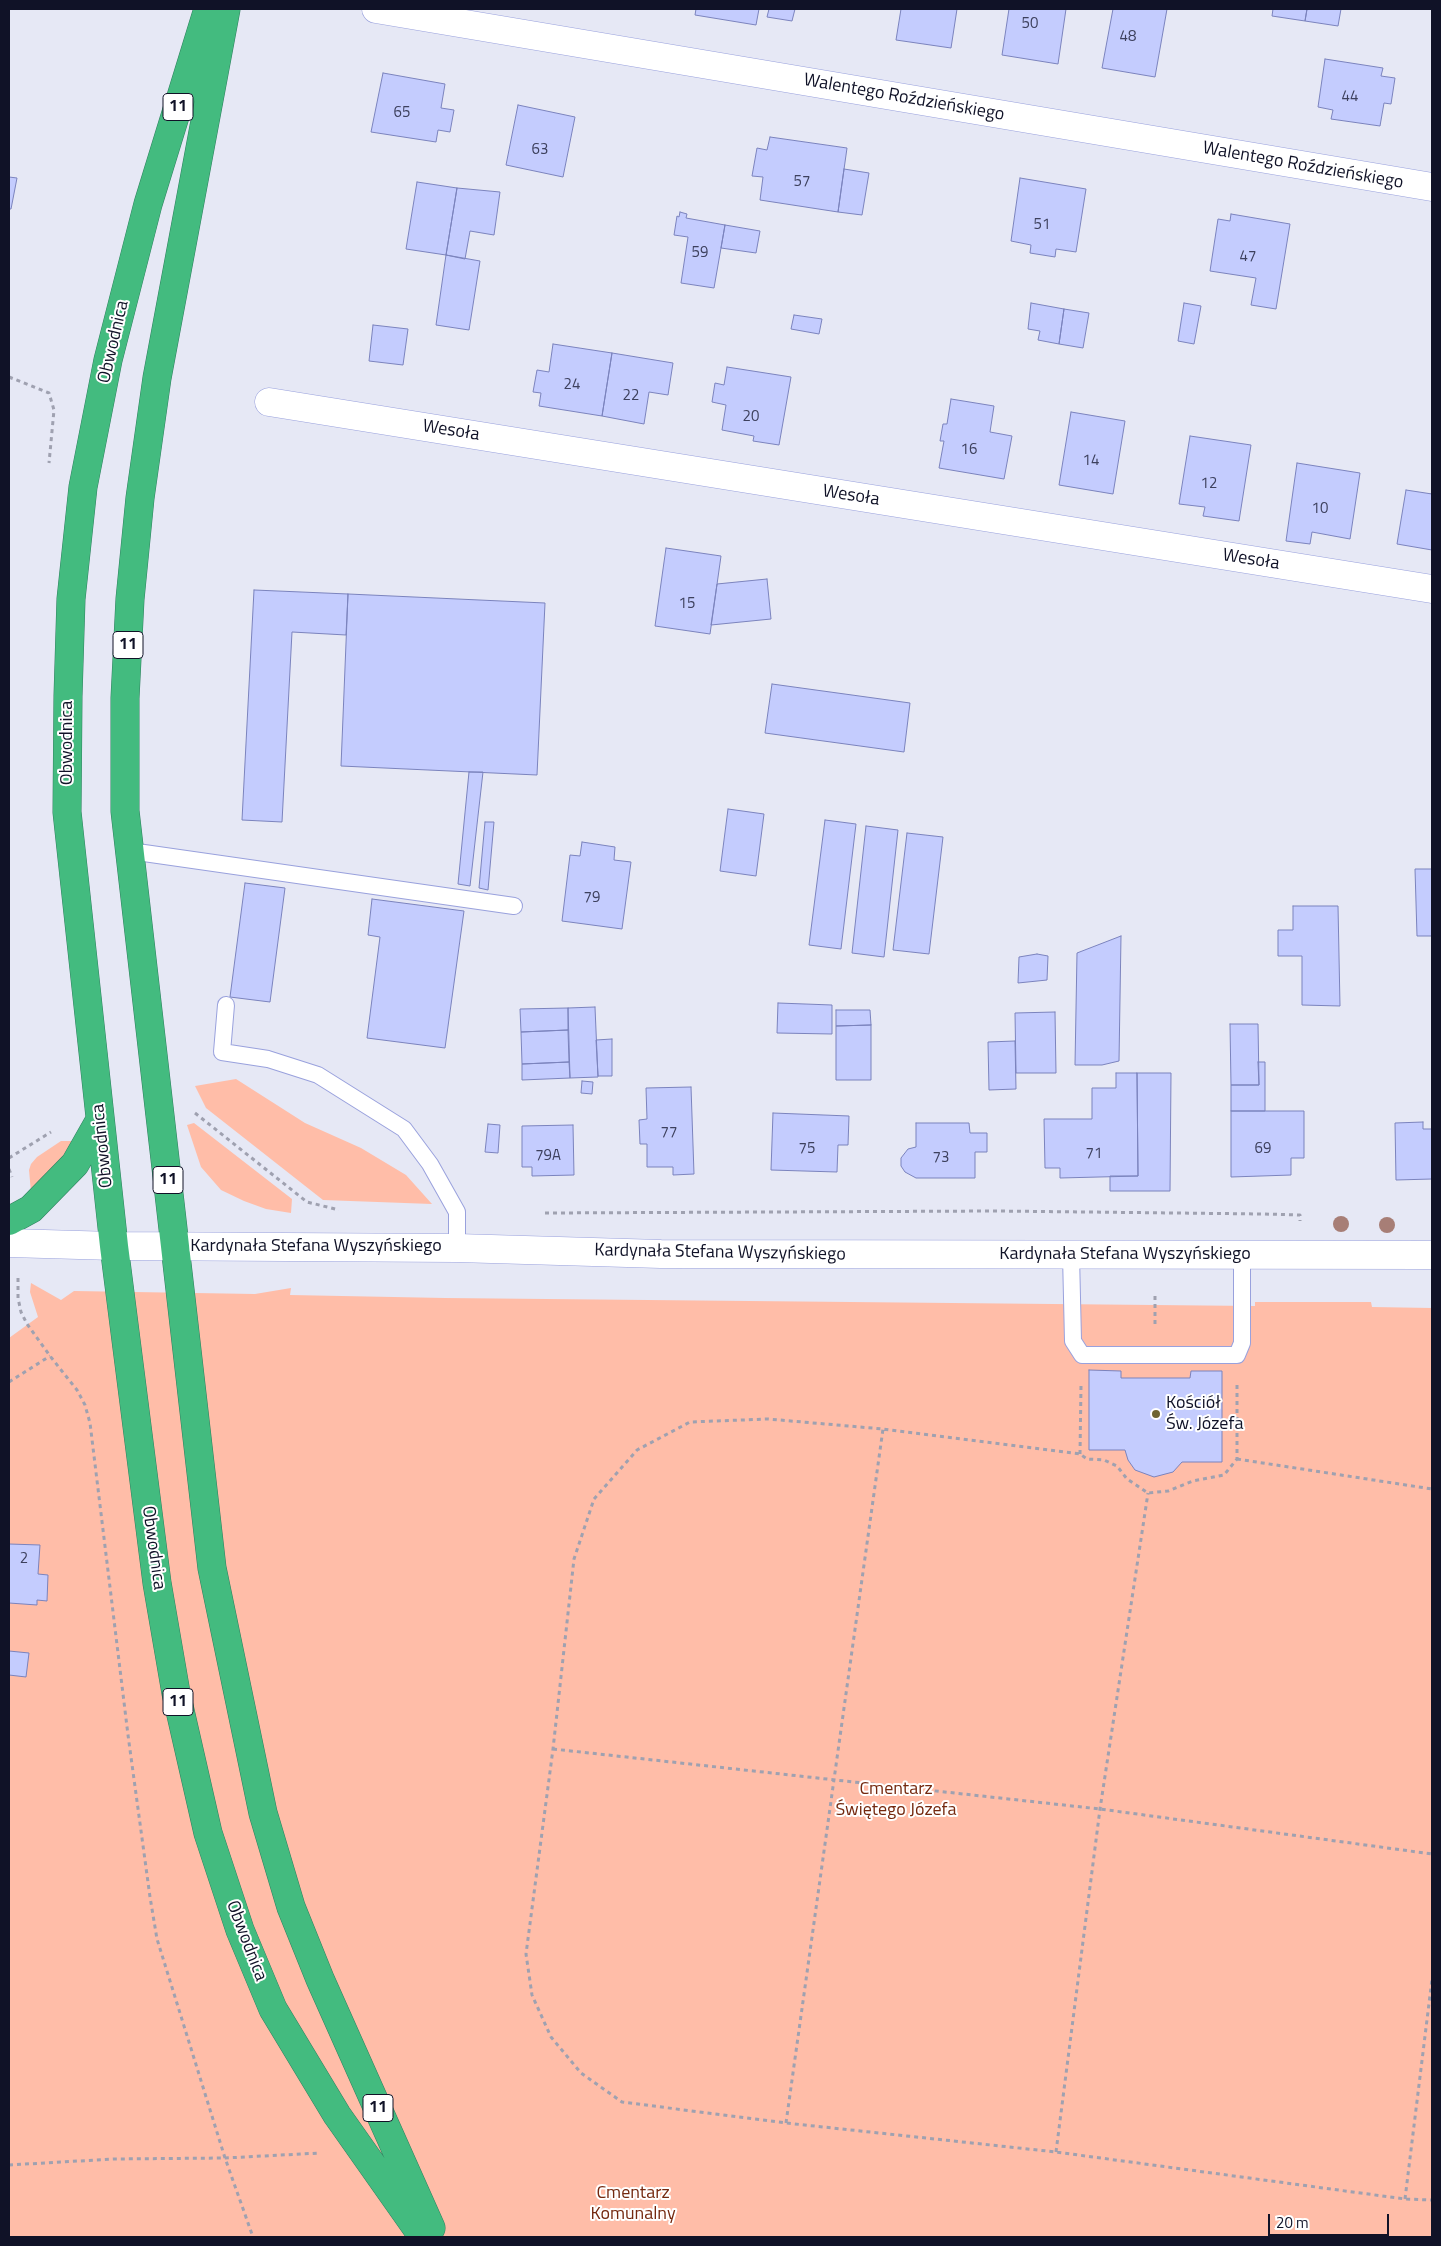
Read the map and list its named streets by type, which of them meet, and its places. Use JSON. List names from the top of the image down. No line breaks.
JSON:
{"streets":{"highway":["11","Obwodnica"],"street":["Walentego Roździeńskiego","Wesoła","Kardynała Stefana Wyszyńskiego"]},"crossings":[["11","Kardynała Stefana Wyszyńskiego"],["Obwodnica","Kardynała Stefana Wyszyńskiego"]],"parks":["Cmentarz Świętego Józefa","Cmentarz Komunalny"],"places":["Kościół Św. Józefa"],"house_numbers":["50","48","44","65","63","57","51","59","47","24","22","20","16","14","12","10","15","79","77","75","69","71","79A","73","2"],"scale_bar":"20 m"}
